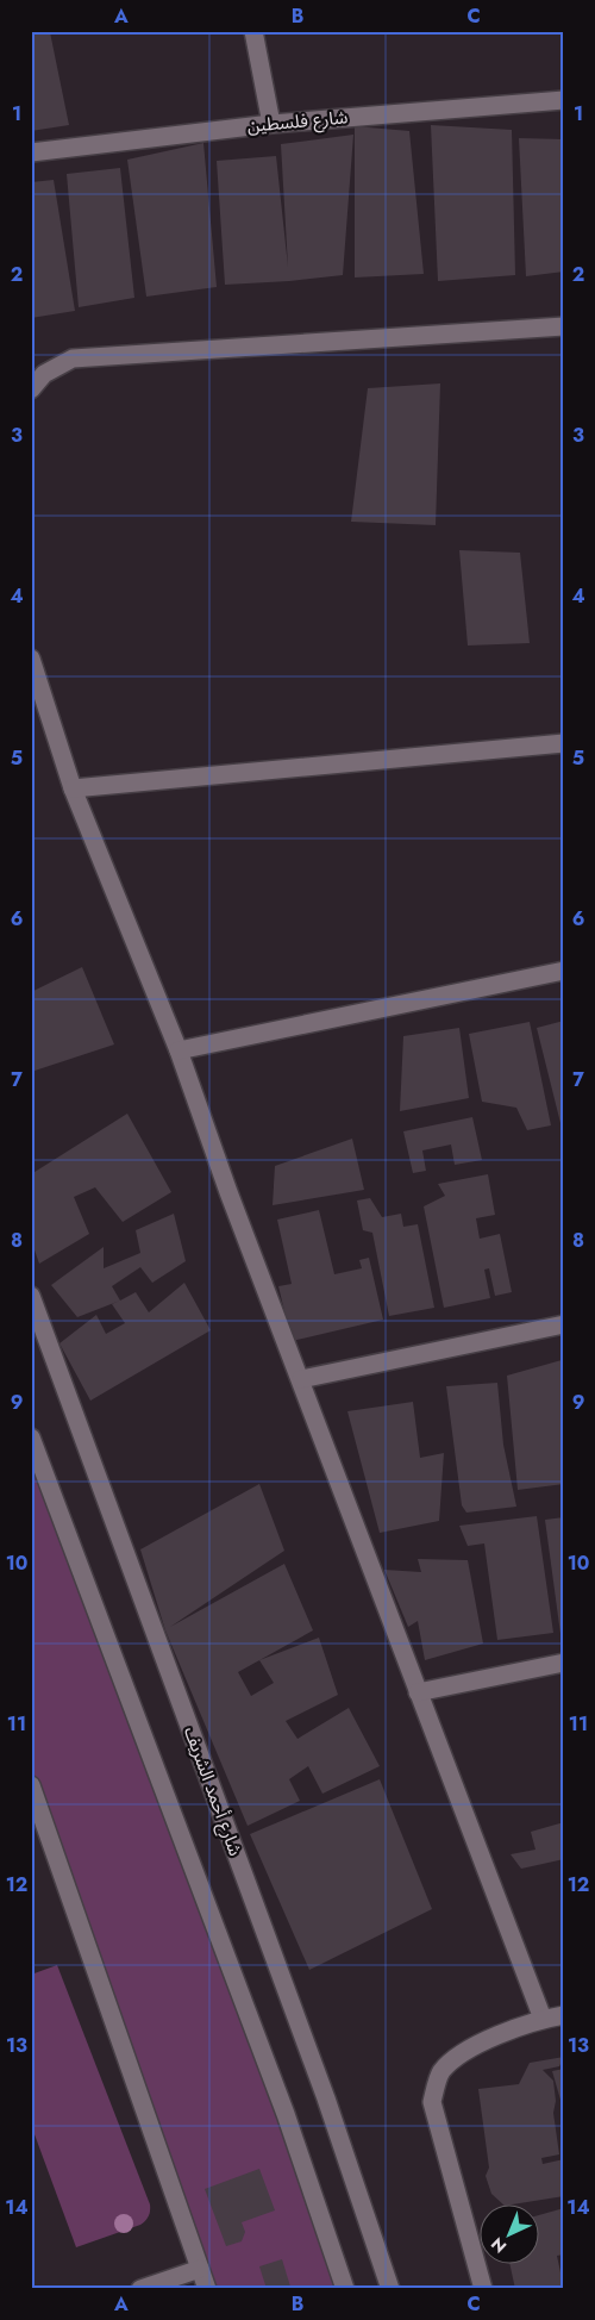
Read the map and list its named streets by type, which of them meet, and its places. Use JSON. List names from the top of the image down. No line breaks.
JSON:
{"streets":{"street":["شارع فلسطين","شارع أحمد الشريف"]},"north":"bottom left","grid":{"columns":["A","B","C"],"rows":["1","2","3","4","5","6","7","8","9","10","11","12","13","14"]}}
